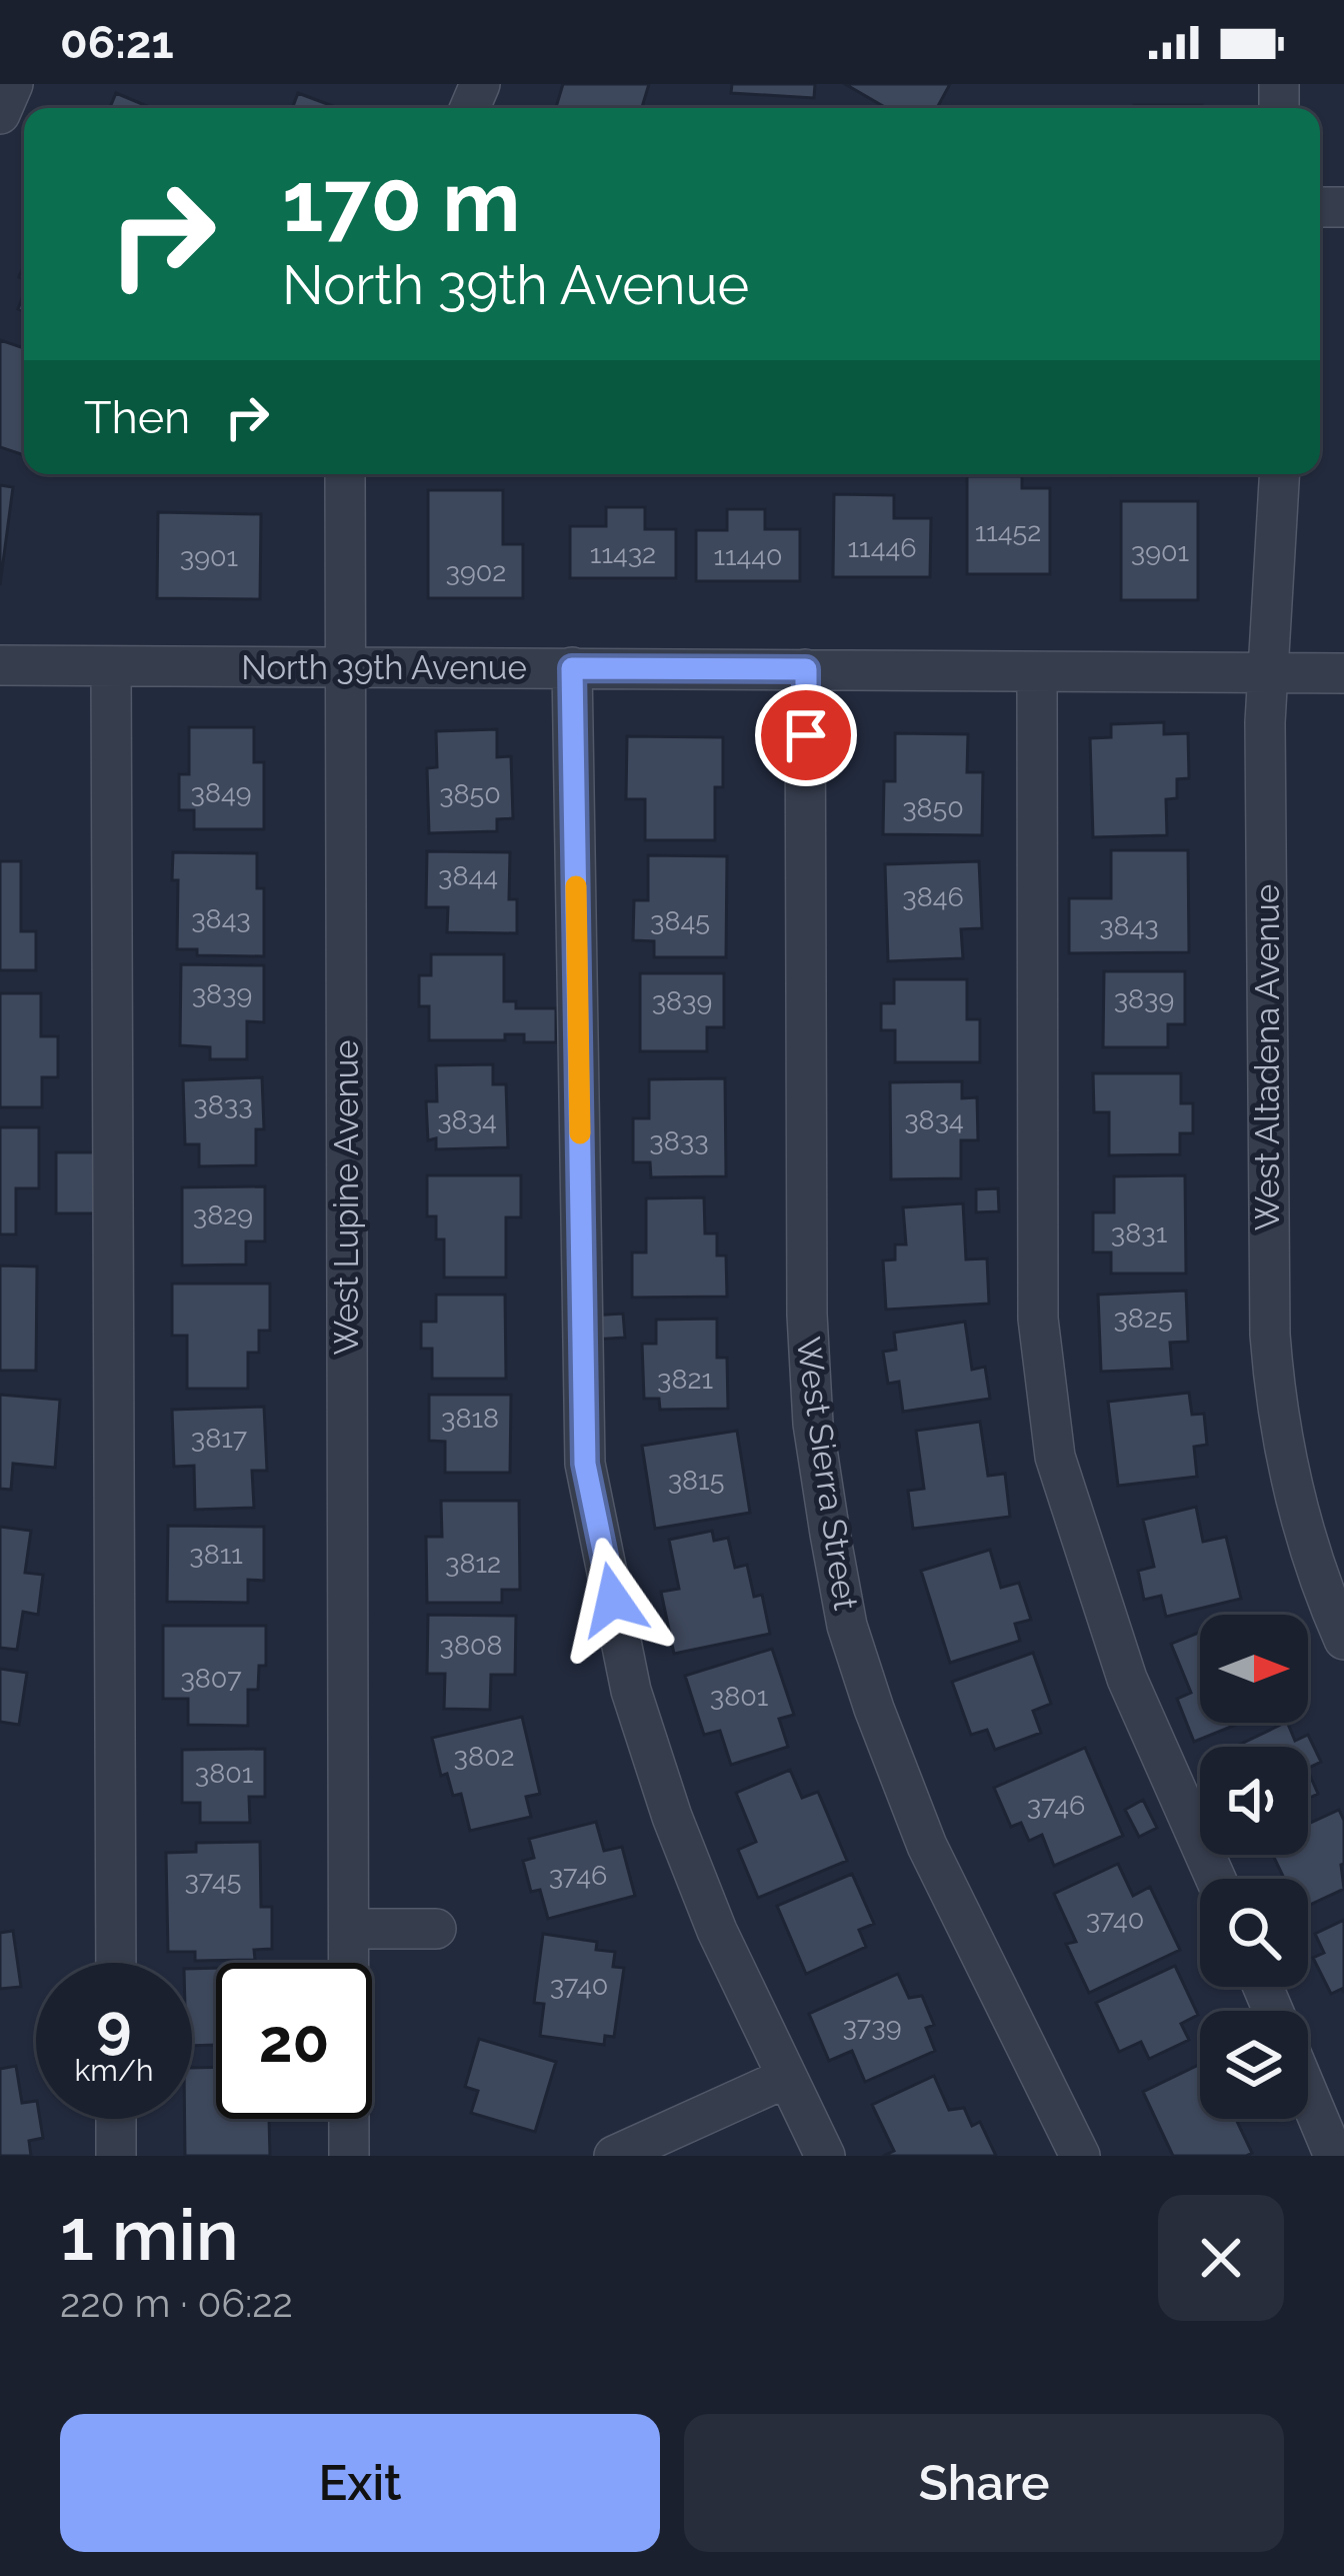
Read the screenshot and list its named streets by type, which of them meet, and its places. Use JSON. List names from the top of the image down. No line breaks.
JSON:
{"streets":{"street":["North 39th Avenue","West Altadena Avenue","West Lupine Avenue","West Sierra Street"]},"crossings":[["North 39th Avenue","West Altadena Avenue"],["North 39th Avenue","West Lupine Avenue"],["North 39th Avenue","West Sierra Street"]],"house_numbers":["11452","11446","3901","11432","11440","3901","3902","3849","3850","3850","3844","3846","3843","3845","3843","3839","3839","3839","3833","3834","3834","3833","3829","3831","3825","3821","3818","3817","3815","3811","3812","3808","3807","3801","3802","3801","3746","3746","3745","3740","3740","3739"],"north":"right","page":{"status":"06:21","turn":["170 m","North 39th Avenue"],"then":"Then","speed":"9 km/h","limit":"20","heading":["1 min","220 m · 06:22"],"buttons":["Exit","Share"]}}
